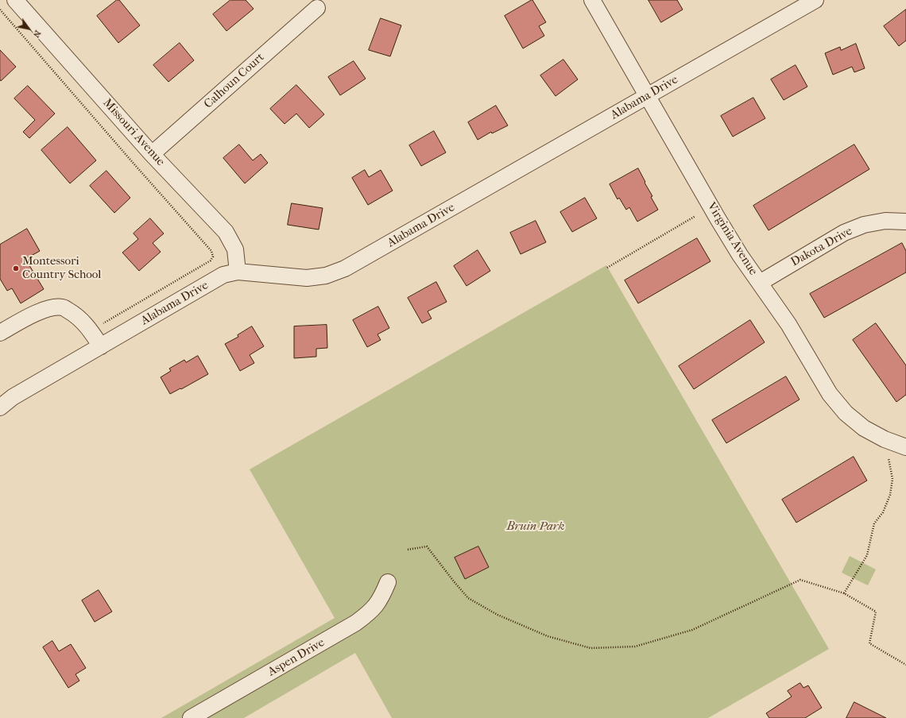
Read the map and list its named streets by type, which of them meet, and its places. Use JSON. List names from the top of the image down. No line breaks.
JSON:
{"streets":{"street":["Calhoun Court","Alabama Drive","Missouri Avenue","Virginia Avenue","Dakota Drive","Aspen Drive"]},"crossings":[["Calhoun Court","Missouri Avenue"],["Alabama Drive","Missouri Avenue"],["Alabama Drive","Virginia Avenue"],["Virginia Avenue","Dakota Drive"]],"parks":["Bruin Park"],"places":["Montessori Country School"],"north":"bottom right"}
